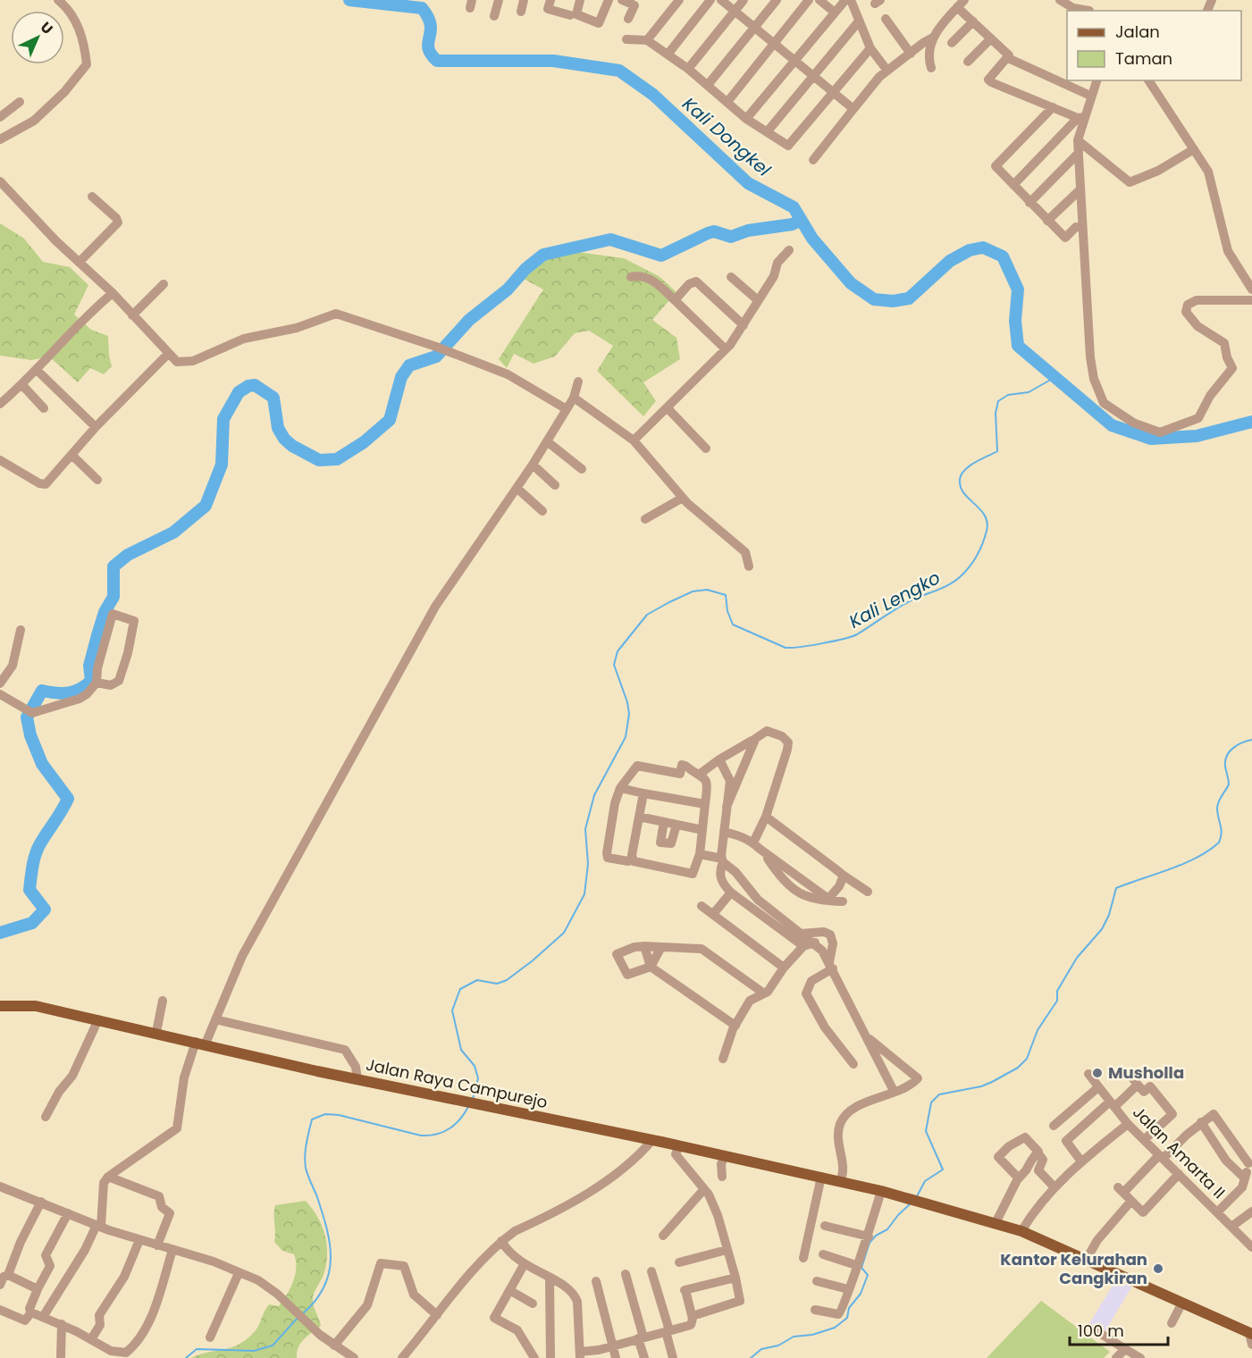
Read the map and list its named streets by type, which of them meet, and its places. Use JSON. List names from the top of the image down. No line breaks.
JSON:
{"streets":{"main road":["Jalan Raya Campurejo"],"street":["Jalan Amarta II"]},"water":["Kali Dongkel","Kali Lengko"],"places":["Musholla","Kantor Kelurahan Cangkiran"],"legend":["Jalan","Taman"],"scale_bar":"100 m","north":"top right"}
